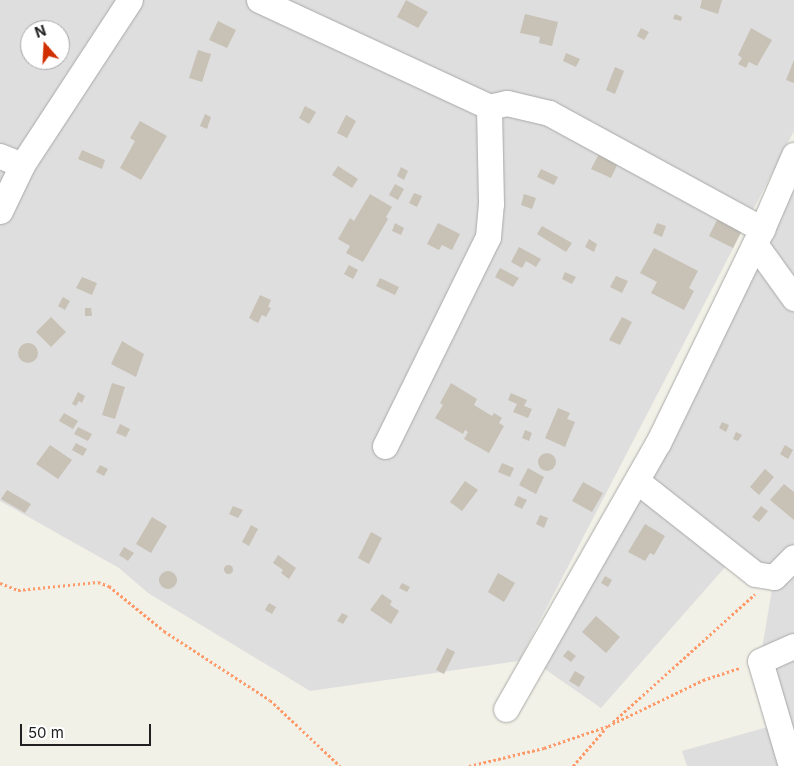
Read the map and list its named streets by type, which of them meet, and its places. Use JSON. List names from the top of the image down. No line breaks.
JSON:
{"scale_bar":"50 m","north":"top"}
